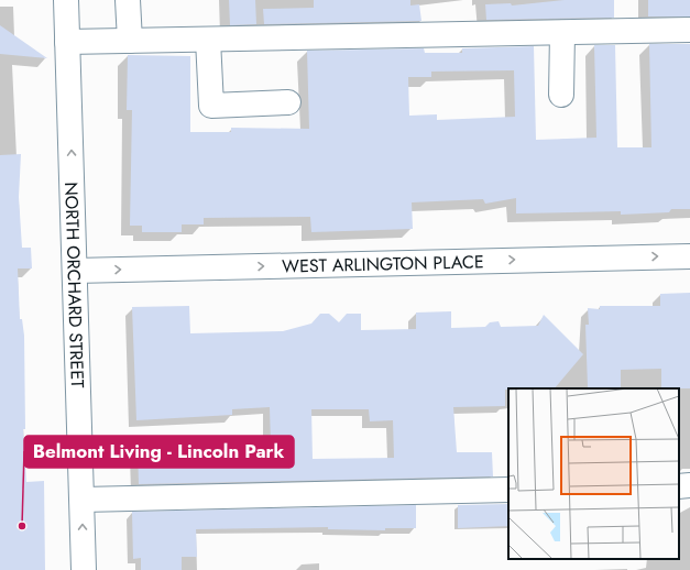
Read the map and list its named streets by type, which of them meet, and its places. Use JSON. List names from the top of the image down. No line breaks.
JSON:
{"streets":{"street":["WEST ARLINGTON PLACE","NORTH ORCHARD STREET"]},"crossings":[["WEST ARLINGTON PLACE","NORTH ORCHARD STREET"]],"one_way":["WEST ARLINGTON PLACE","NORTH ORCHARD STREET"],"places":["Belmont Living - Lincoln Park"]}
